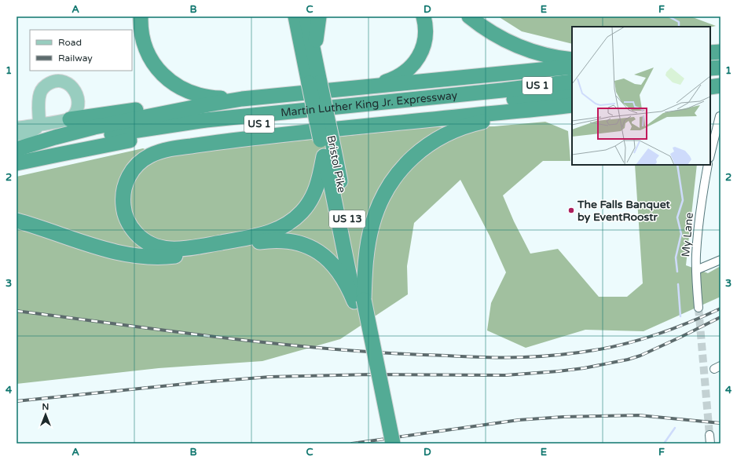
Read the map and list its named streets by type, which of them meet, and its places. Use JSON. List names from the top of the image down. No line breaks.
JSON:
{"streets":{"highway":["US 1","Martin Luther King Jr. Expressway","Bristol Pike","US 13"],"street":["My Lane"]},"crossings":[["Bristol Pike","US 13"]],"places":["The Falls Banquet by EventRoostr"],"legend":["Road","Railway"],"north":"top","grid":{"columns":["A","B","C","D","E","F"],"rows":["1","2","3","4"]}}
